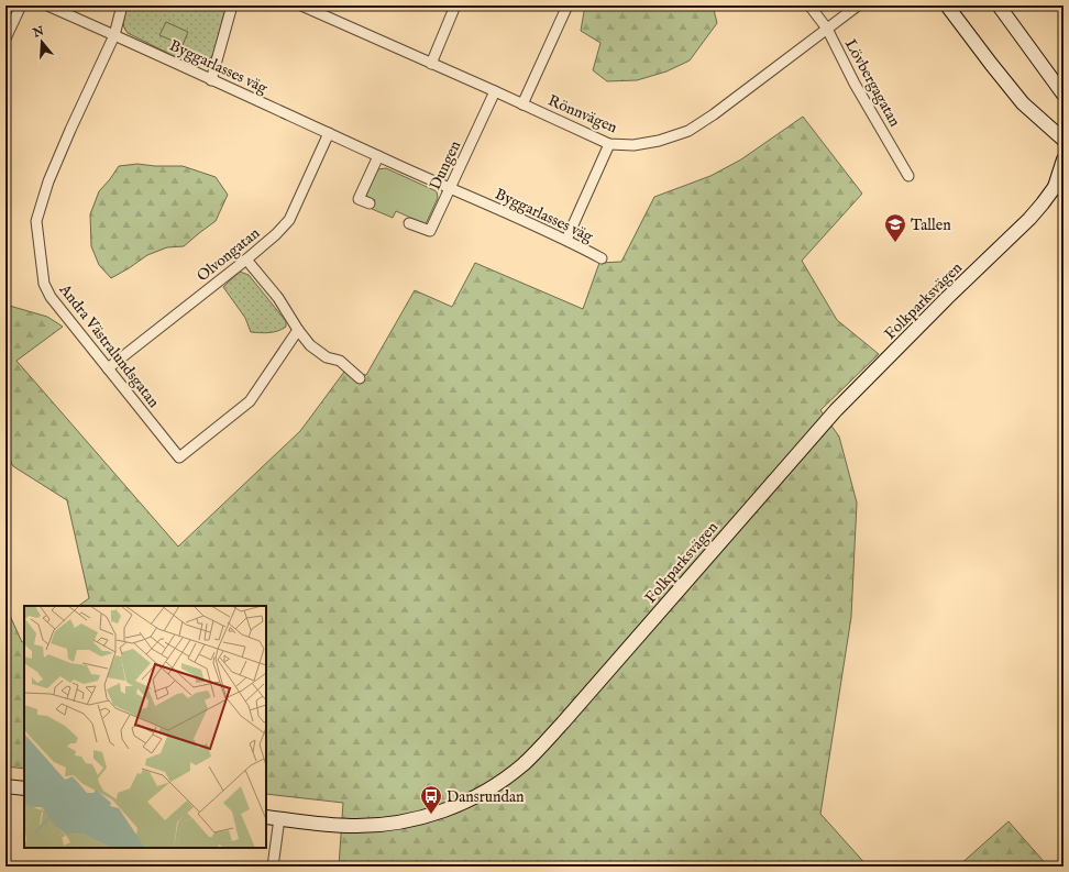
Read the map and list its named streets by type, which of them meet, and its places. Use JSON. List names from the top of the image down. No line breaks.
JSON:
{"streets":{"main road":["Folkparksvägen"],"street":["Byggarlasses väg","Lövbergagatan","Rönnvägen","Dungen","Olvongatan","Andra Västralundsgatan"]},"crossings":[["Byggarlasses väg","Dungen"],["Byggarlasses väg","Olvongatan"],["Byggarlasses väg","Andra Västralundsgatan"],["Lövbergagatan","Rönnvägen"],["Rönnvägen","Dungen"],["Olvongatan","Andra Västralundsgatan"]],"places":{"school or university":["Tallen"],"bus stop":["Dansrundan"]},"north":"top"}
